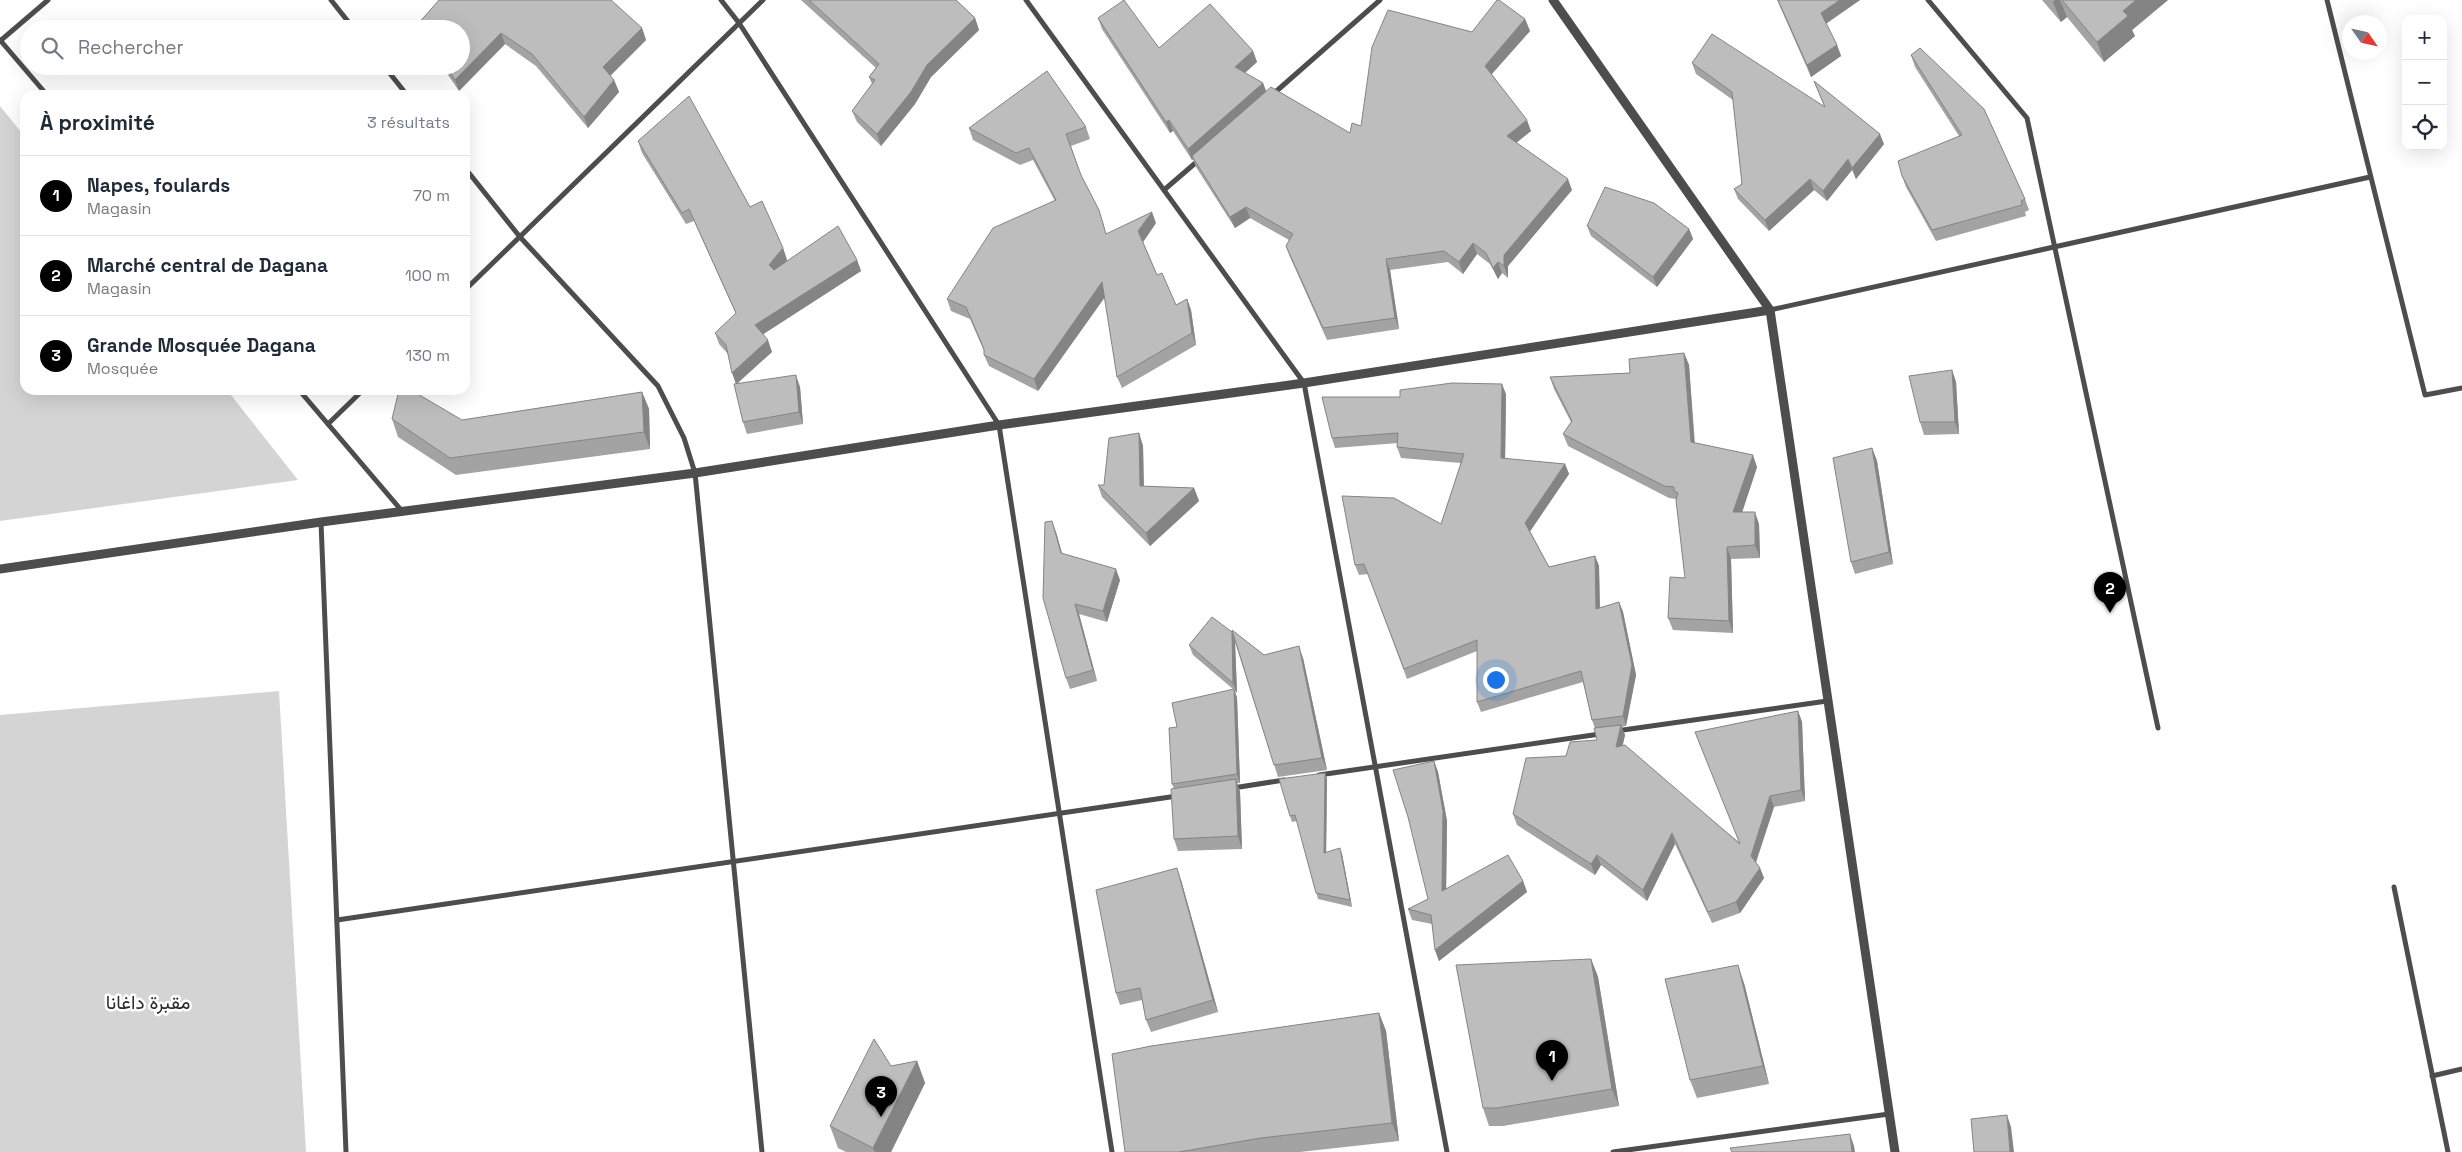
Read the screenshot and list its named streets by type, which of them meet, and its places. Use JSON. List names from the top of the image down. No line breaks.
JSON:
{"parks":["مقبرة داغانا"],"north":"bottom right","page":{"map_buttons":["+","−"],"search":"Rechercher","heading":["À proximité","3 résultats"],"list":[{"mark":"1","name":"Napes, foulards","note":"Magasin","value":"70 m"},{"mark":"2","name":"Marché central de Dagana","note":"Magasin","value":"100 m"},{"mark":"3","name":"Grande Mosquée Dagana","note":"Mosquée","value":"130 m"}],"pins":["2","1","3"]}}
